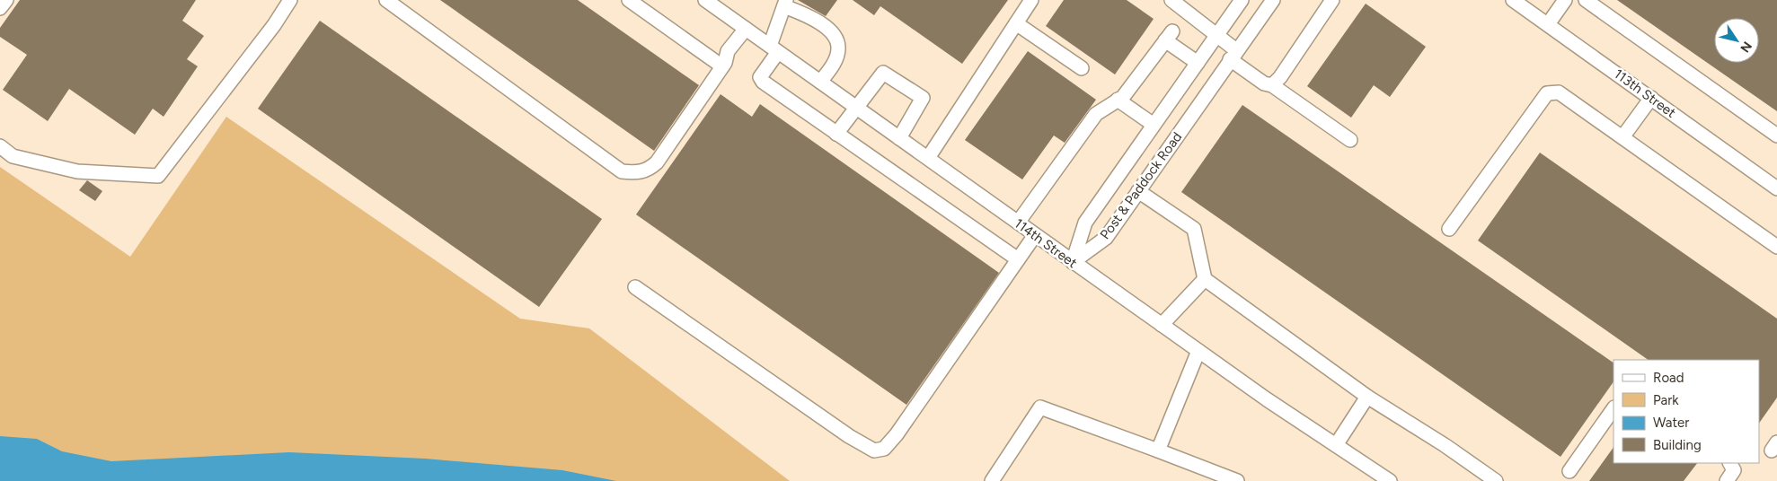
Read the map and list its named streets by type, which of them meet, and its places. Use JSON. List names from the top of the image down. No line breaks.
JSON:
{"streets":{"street":["113th Street","Post & Paddock Road","114th Street"]},"crossings":[["Post & Paddock Road","114th Street"]],"legend":["Road","Park","Water","Building"],"north":"bottom right"}
